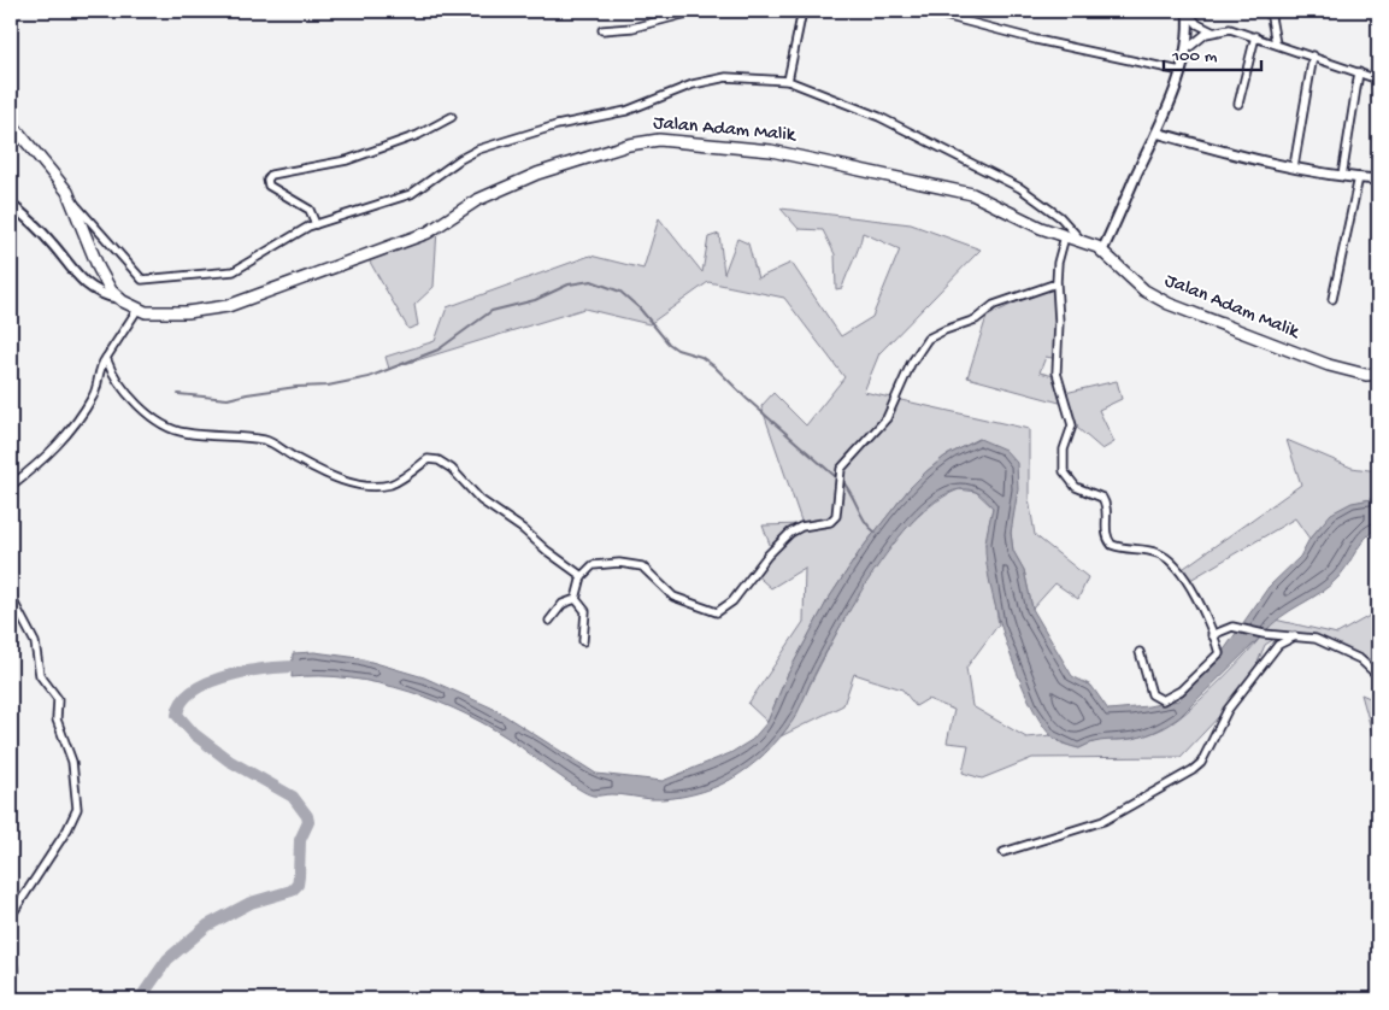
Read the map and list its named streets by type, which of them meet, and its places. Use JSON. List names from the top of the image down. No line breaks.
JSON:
{"streets":{"highway":["Jalan Adam Malik"]},"scale_bar":"100 m"}
